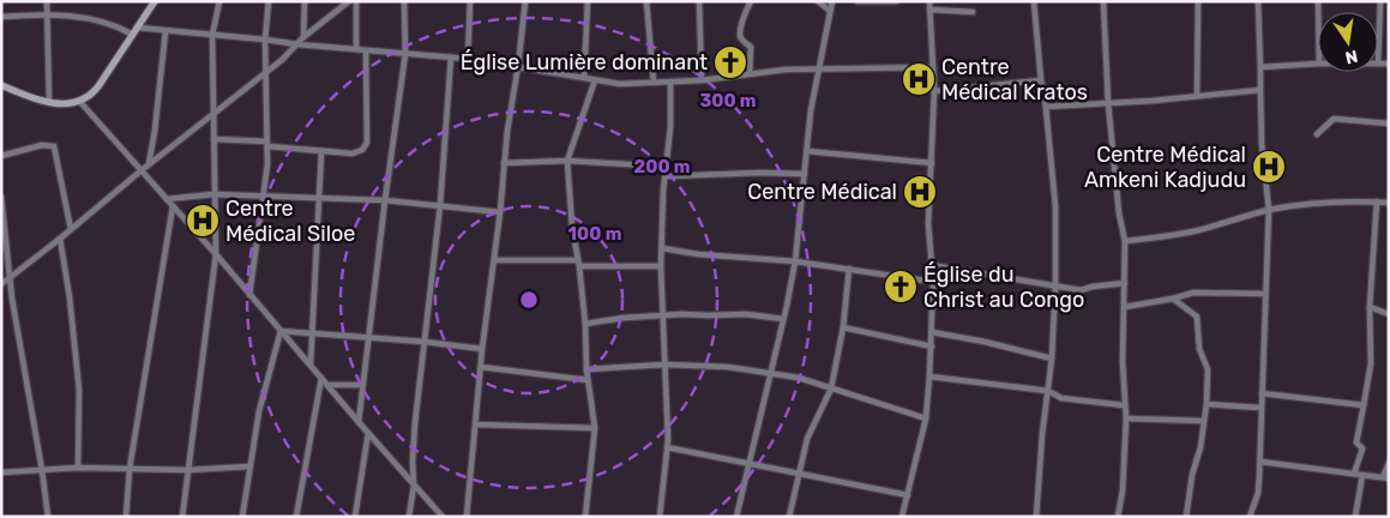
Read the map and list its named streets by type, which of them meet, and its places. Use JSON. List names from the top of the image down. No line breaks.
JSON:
{"places":{"church":["Église Lumière dominant","Église du Christ au Congo"],"hospital":["Centre Médical Kratos","Centre Médical Amkeni Kadjudu","Centre Médical","Centre Médical Siloe"]},"north":"bottom","rings":["300 m","200 m","100 m"]}
